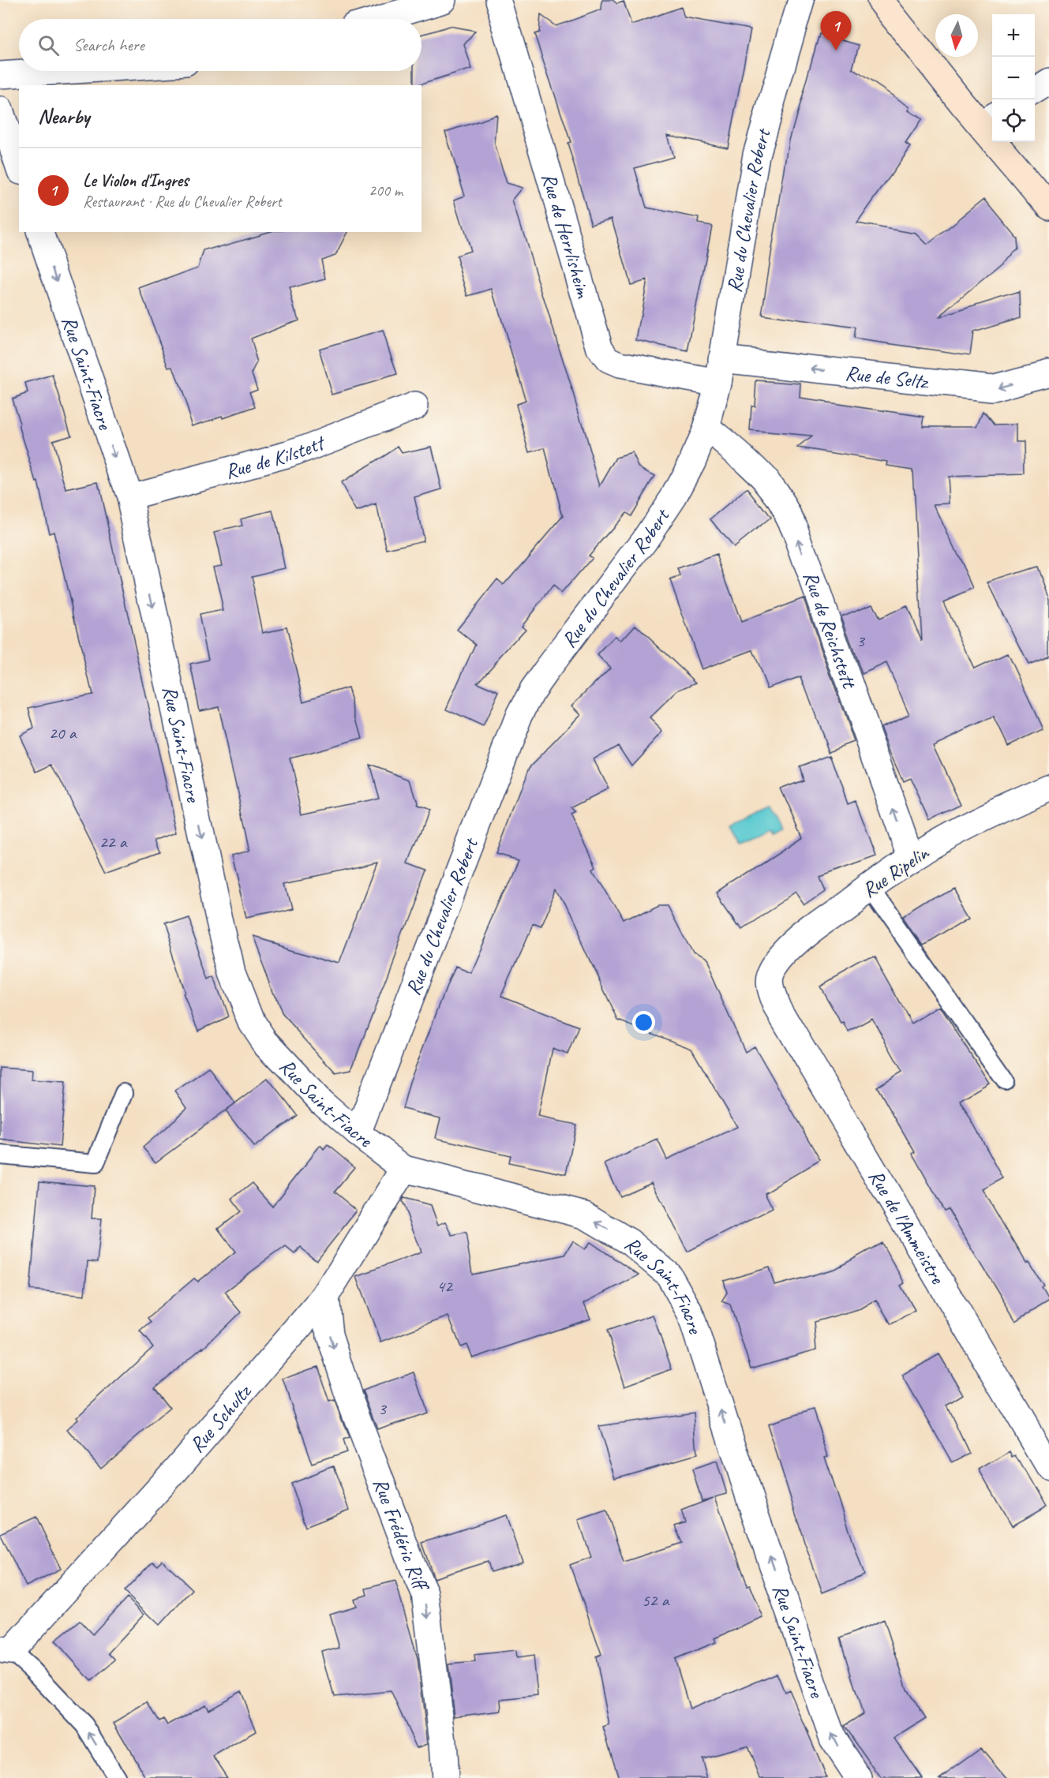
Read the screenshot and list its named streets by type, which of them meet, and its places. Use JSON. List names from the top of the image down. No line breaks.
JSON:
{"streets":{"street":["Rue du Chevalier Robert","Rue de Herrlisheim","Rue Saint-Fiacre","Rue de Seltz","Rue de Kilstett","Rue de Reichstett","Rue Ripelin","Rue de l'Ammeistre","Rue Schultz","Rue Frédéric Riff"]},"crossings":[["Rue du Chevalier Robert","Rue de Herrlisheim"],["Rue du Chevalier Robert","Rue Saint-Fiacre"],["Rue du Chevalier Robert","Rue de Seltz"],["Rue du Chevalier Robert","Rue de Reichstett"],["Rue de Herrlisheim","Rue de Seltz"],["Rue Saint-Fiacre","Rue de Kilstett"],["Rue Saint-Fiacre","Rue Schultz"],["Rue de Reichstett","Rue Ripelin"],["Rue Ripelin","Rue de l'Ammeistre"],["Rue Schultz","Rue Frédéric Riff"]],"one_way":["Rue de Seltz","Rue de Reichstett","Rue Frédéric Riff"],"house_numbers":["3","20 a","22 a","42","3","52 a"],"north":"bottom","page":{"pins":"1","map_buttons":["+","−"],"search":"Search here","heading":"Nearby","list":[{"mark":"1","name":"Le Violon d'Ingres","note":"Restaurant · Rue du Chevalier Robert","value":"200 m"}]}}
